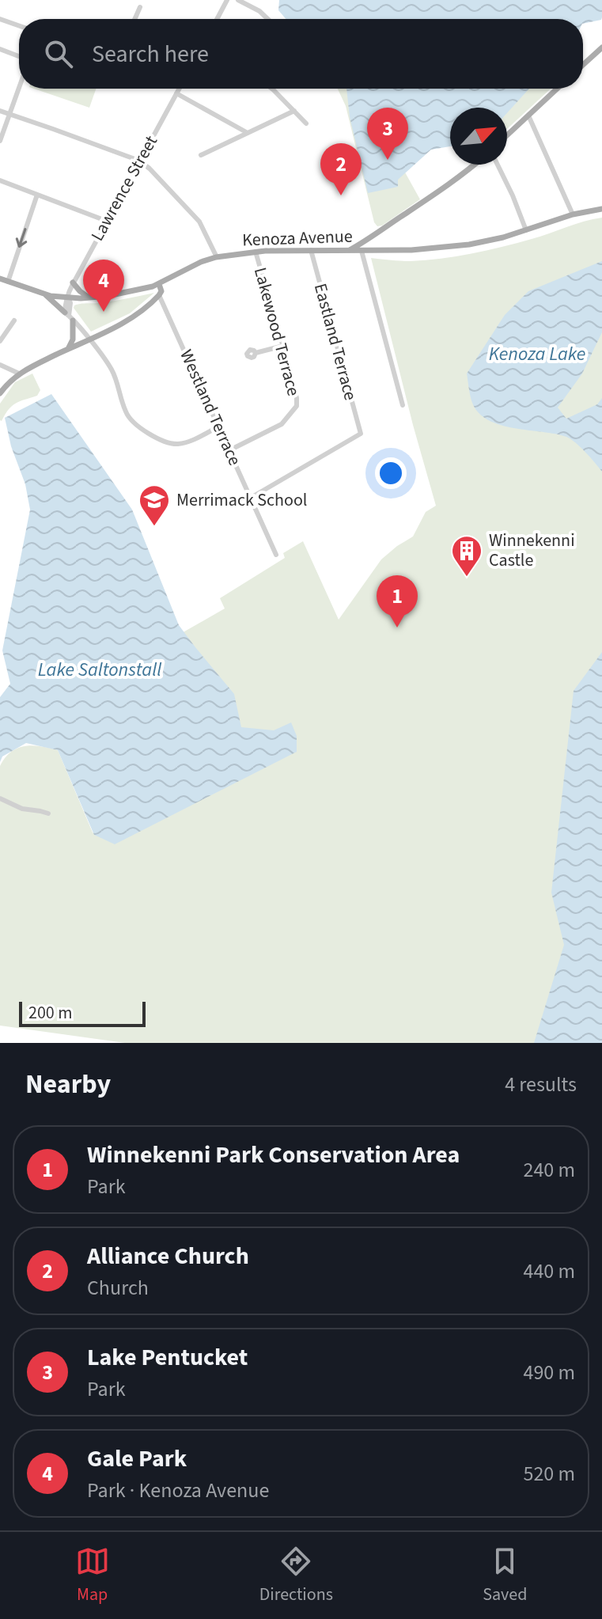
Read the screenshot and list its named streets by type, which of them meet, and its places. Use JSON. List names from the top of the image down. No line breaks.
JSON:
{"streets":{"main road":["Kenoza Avenue"],"street":["Lawrence Street","Lakewood Terrace","Eastland Terrace","Westland Terrace"]},"crossings":[["Lawrence Street","Kenoza Avenue"],["Kenoza Avenue","Lakewood Terrace"],["Kenoza Avenue","Eastland Terrace"],["Lakewood Terrace","Westland Terrace"],["Eastland Terrace","Westland Terrace"]],"water":["Kenoza Lake","Lake Saltonstall"],"places":{"school or university":["Merrimack School"],"building":["Winnekenni Castle"]},"scale_bar":"200 m","north":"top right","page":{"search":"Search here","pins":["3","2","4","1"],"scale":"200 m","heading":["Nearby","4 results"],"list":[{"mark":"1","name":"Winnekenni Park Conservation Area","note":"Park","value":"240 m"},{"mark":"2","name":"Alliance Church","note":"Church","value":"440 m"},{"mark":"3","name":"Lake Pentucket","note":"Park","value":"490 m"},{"mark":"4","name":"Gale Park","note":"Park · Kenoza Avenue","value":"520 m"}],"nav":["Map","Directions","Saved"]}}
